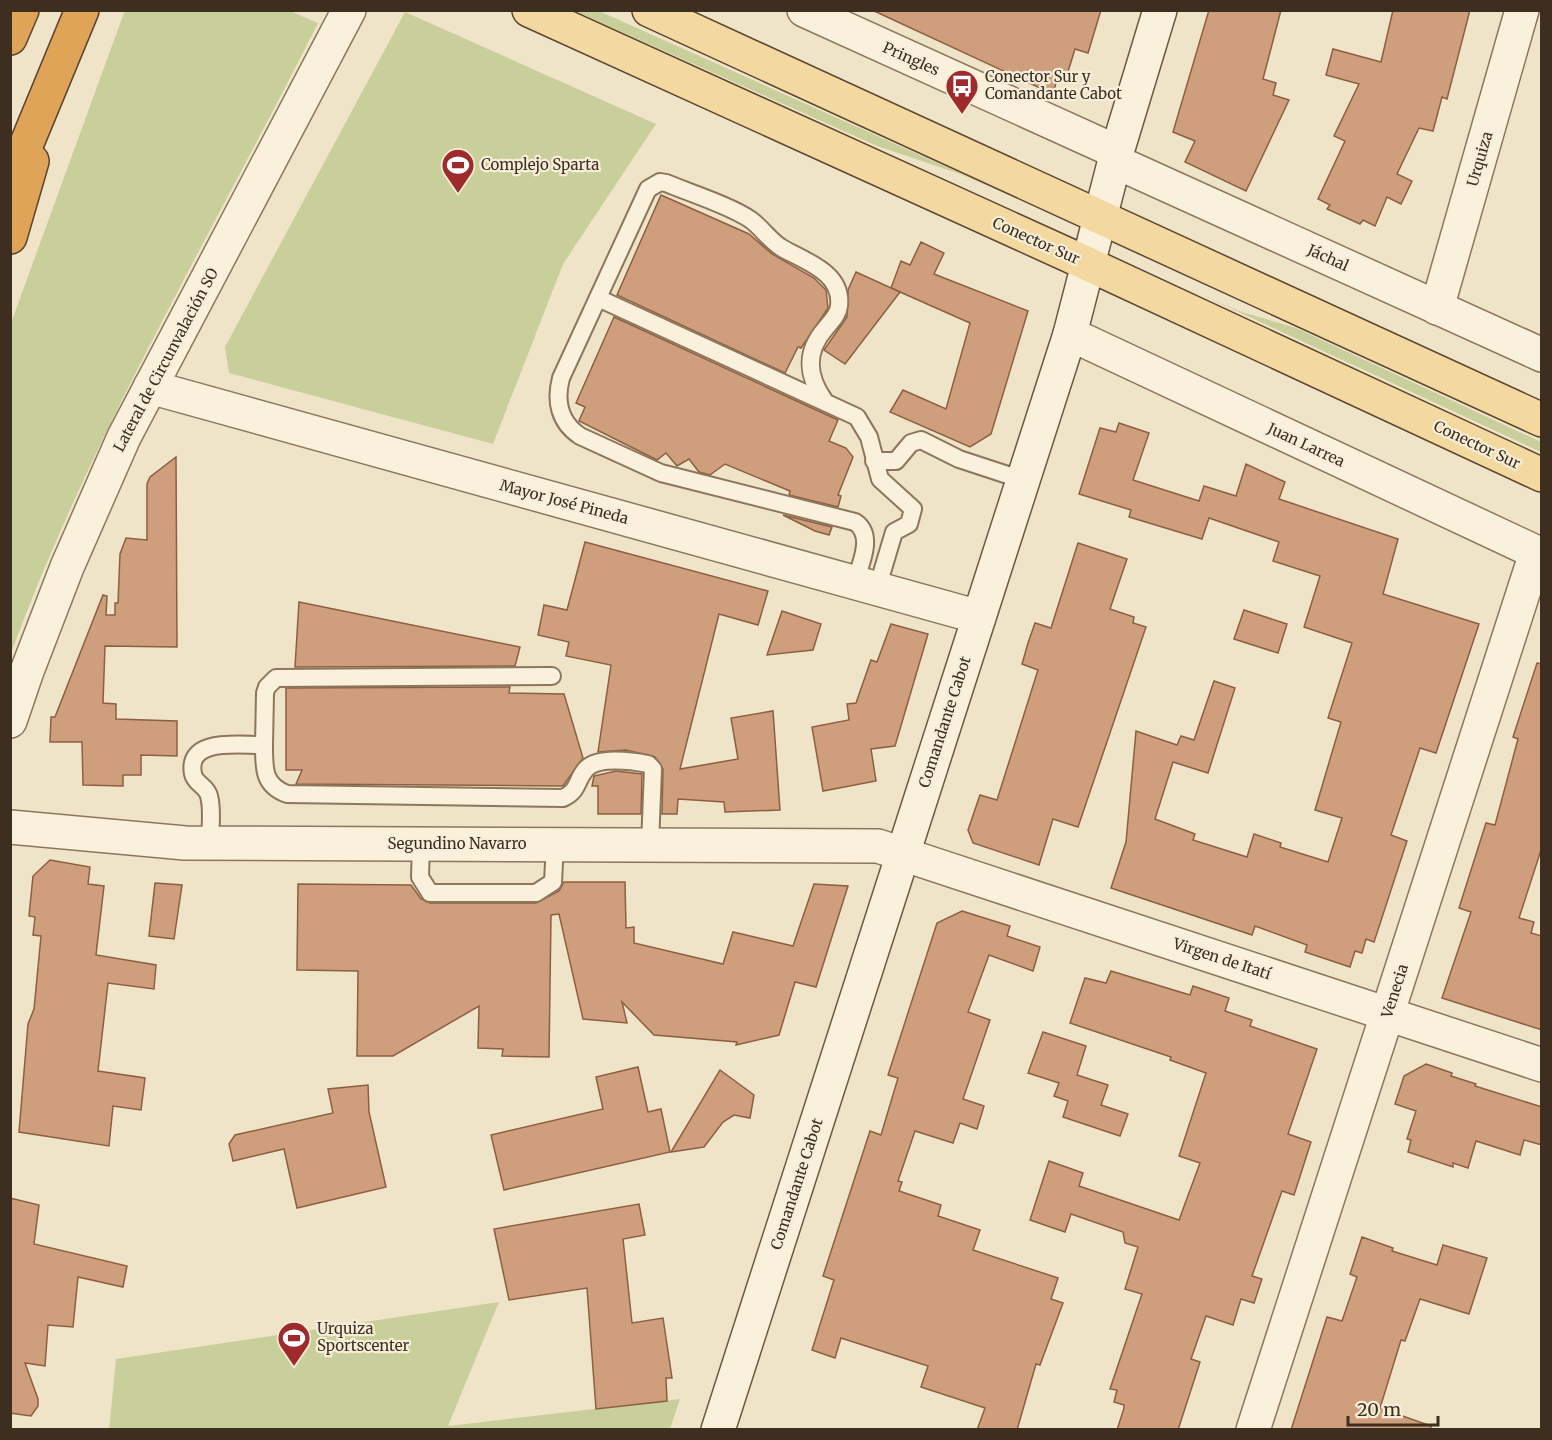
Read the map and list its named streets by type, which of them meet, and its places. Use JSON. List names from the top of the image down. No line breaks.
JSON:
{"streets":{"main road":["Conector Sur"],"street":["Pringles","Urquiza","Jáchal","Lateral de Circunvalación SO","Juan Larrea","Mayor José Pineda","Comandante Cabot","Segundino Navarro","Virgen de Itatí","Venecia"]},"crossings":[["Pringles","Jáchal"],["Pringles","Comandante Cabot"],["Urquiza","Jáchal"],["Conector Sur","Comandante Cabot"],["Jáchal","Comandante Cabot"],["Lateral de Circunvalación SO","Mayor José Pineda"],["Juan Larrea","Comandante Cabot"],["Juan Larrea","Venecia"],["Mayor José Pineda","Comandante Cabot"],["Comandante Cabot","Segundino Navarro"],["Comandante Cabot","Virgen de Itatí"],["Segundino Navarro","Virgen de Itatí"],["Virgen de Itatí","Venecia"]],"places":{"bus stop":["Conector Sur y Comandante Cabot"],"sports":["Complejo Sparta","Urquiza Sportscenter"]},"scale_bar":"20 m"}
